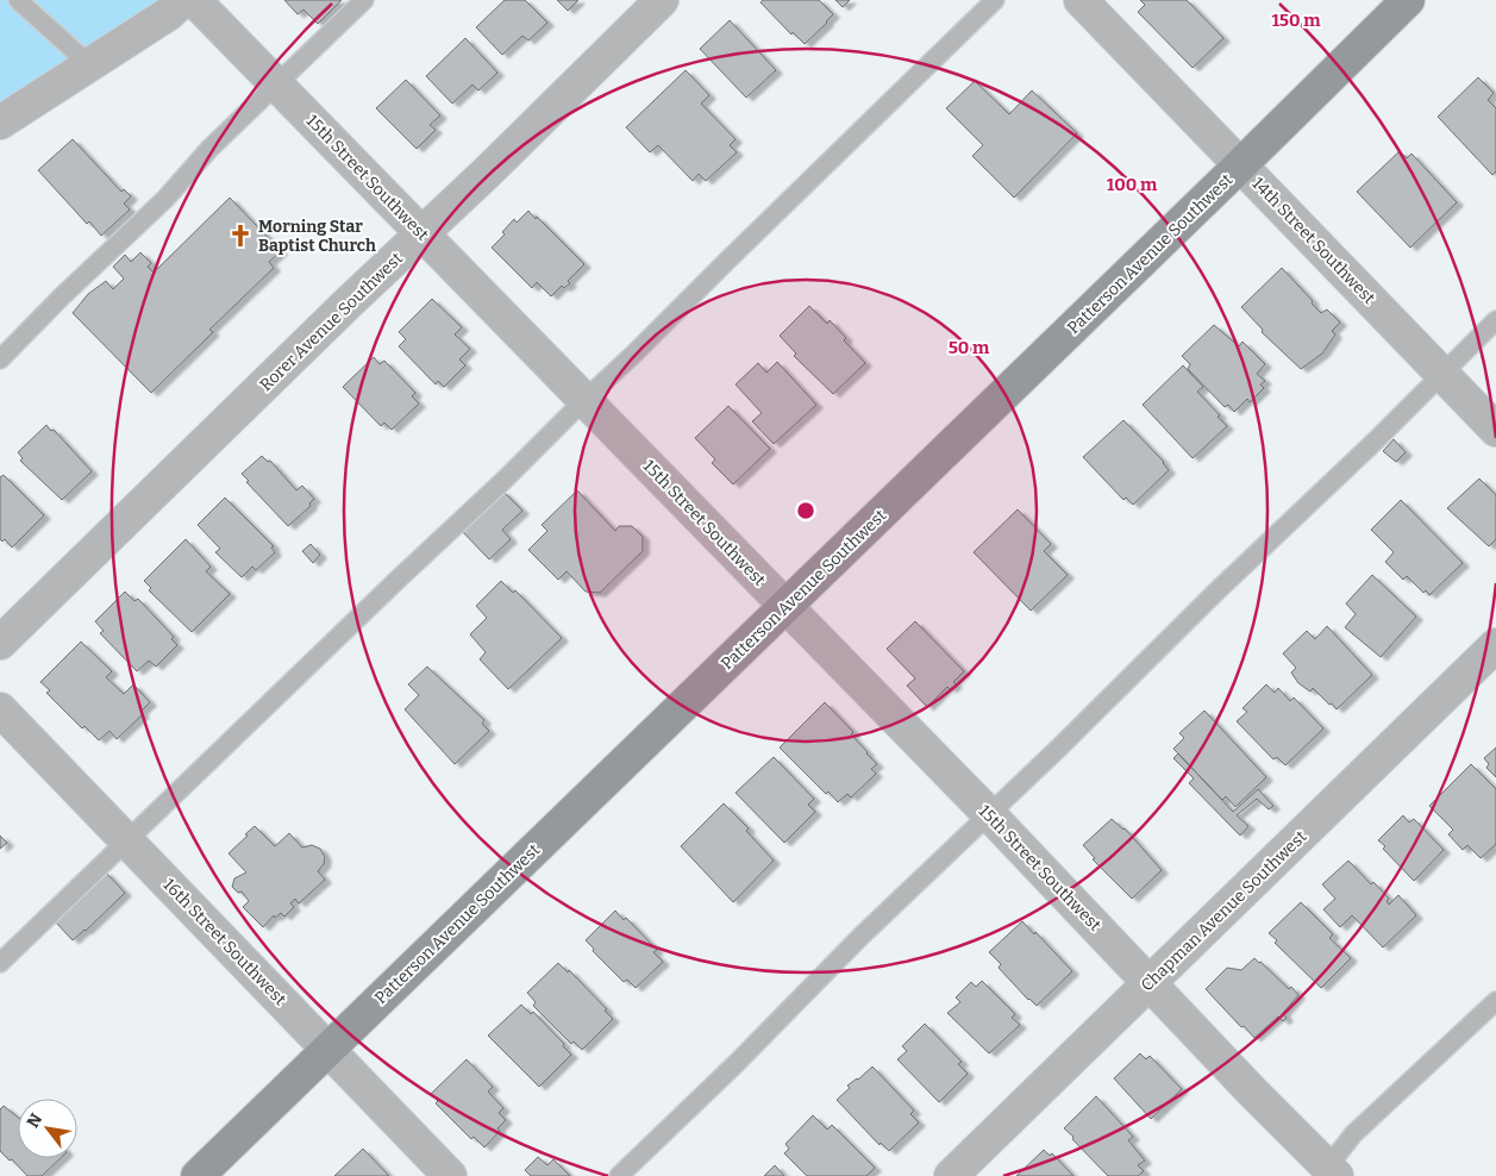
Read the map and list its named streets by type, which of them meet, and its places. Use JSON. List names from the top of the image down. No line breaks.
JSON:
{"streets":{"main road":["Patterson Avenue Southwest"],"street":["15th Street Southwest","14th Street Southwest","Rorer Avenue Southwest","Chapman Avenue Southwest","16th Street Southwest"]},"crossings":[["15th Street Southwest","Patterson Avenue Southwest"],["15th Street Southwest","Rorer Avenue Southwest"],["15th Street Southwest","Chapman Avenue Southwest"],["14th Street Southwest","Patterson Avenue Southwest"],["Patterson Avenue Southwest","16th Street Southwest"]],"places":{"church":["Morning Star Baptist Church"]},"north":"top left","rings":["150 m","100 m","50 m"]}
